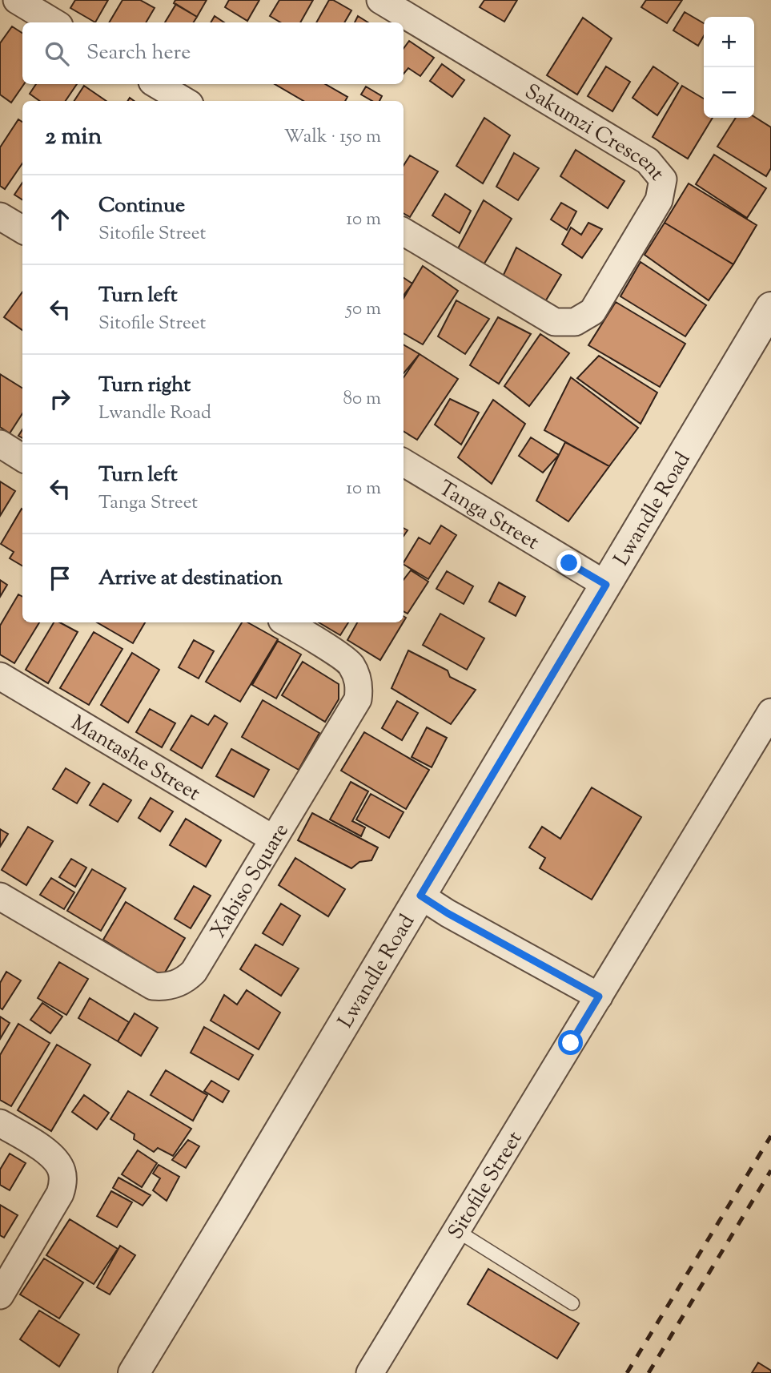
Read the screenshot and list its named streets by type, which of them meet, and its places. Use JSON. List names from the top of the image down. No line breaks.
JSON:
{"streets":{"street":["Sakumzi Crescent","Lwandle Road","Tanga Street","Mantashe Street","Xabiso Square","Sitofile Street"]},"crossings":[["Lwandle Road","Tanga Street"],["Mantashe Street","Xabiso Square"]],"page":{"map_buttons":["+","−"],"search":"Search here","heading":["2 min","Walk · 150 m"],"list":[["Continue","Sitofile Street","10 m"],["Turn left","Sitofile Street","50 m"],["Turn right","Lwandle Road","80 m"],["Turn left","Tanga Street","10 m"],"Arrive at destination"]}}
